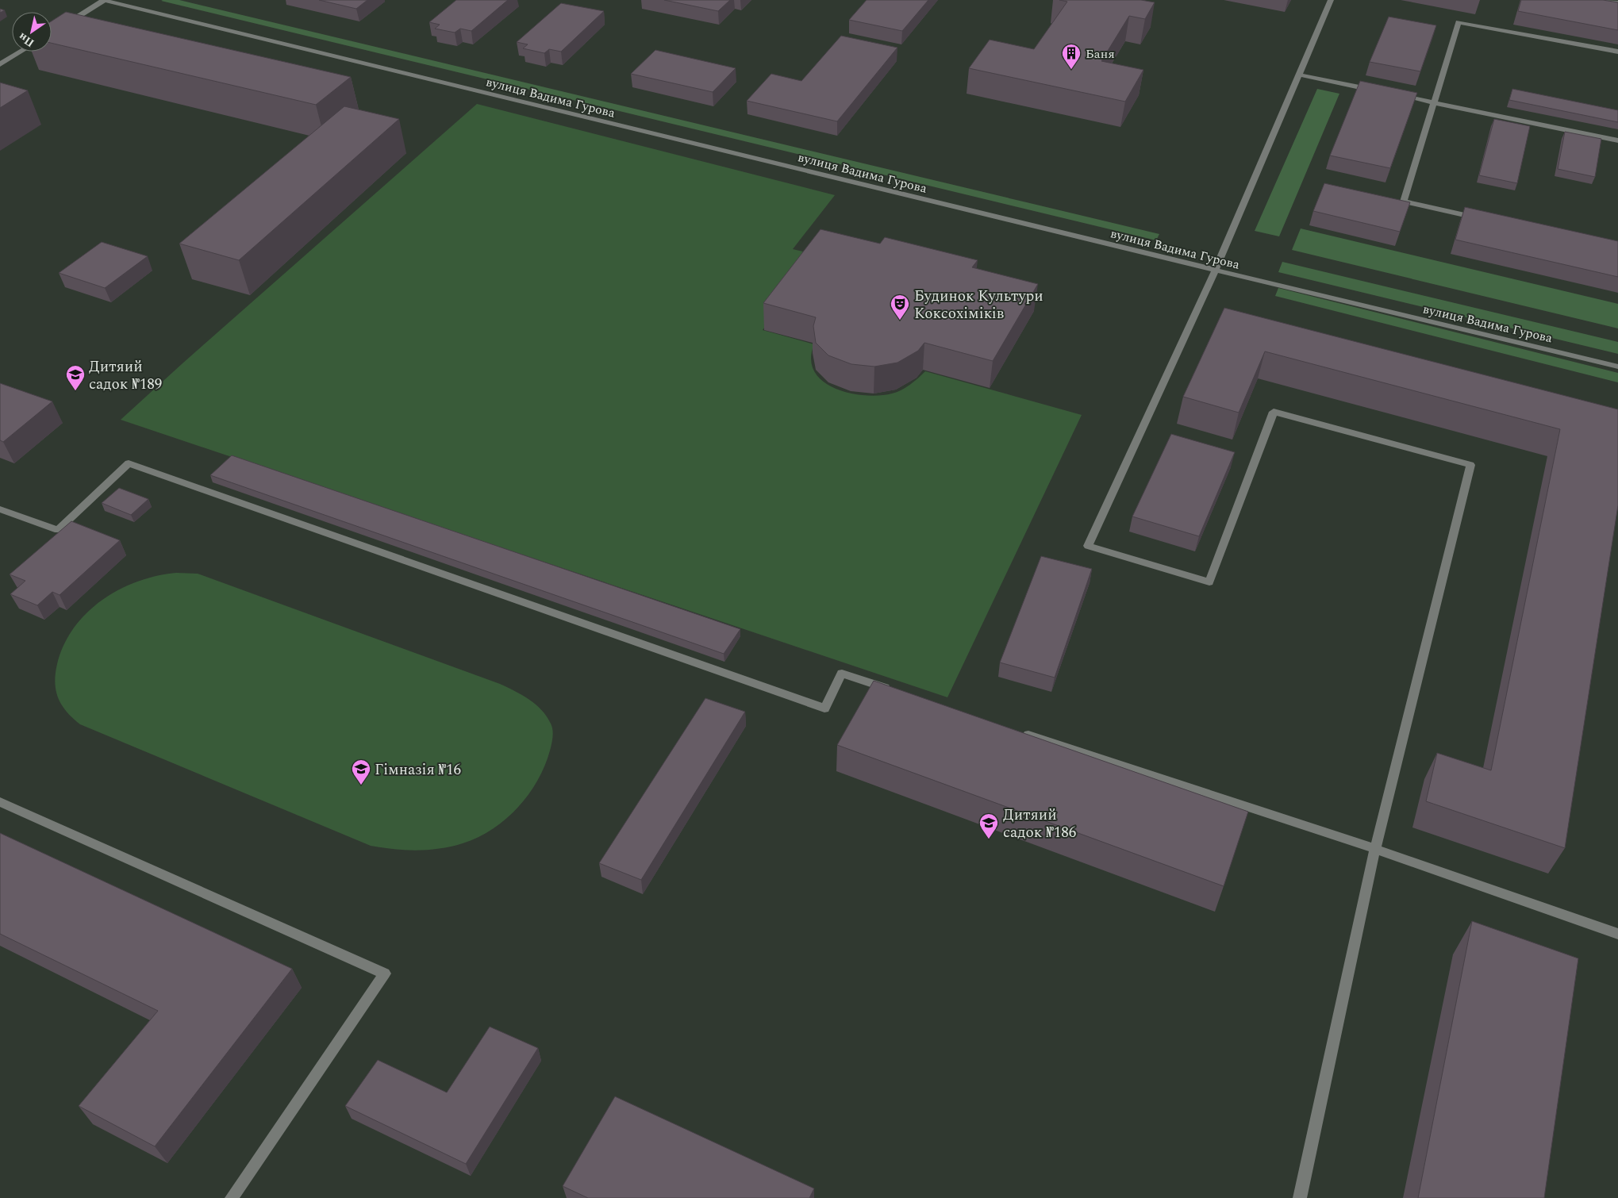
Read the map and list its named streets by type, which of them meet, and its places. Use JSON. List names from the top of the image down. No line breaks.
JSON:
{"streets":{"street":["вулиця Вадима Гурова"]},"places":{"building":["Баня"],"theatre":["Будинок Культури Коксохіміків"],"school or university":["Дитяий садок №189","Гімназія №16","Дитяий садок №186"]},"north":"bottom left"}
